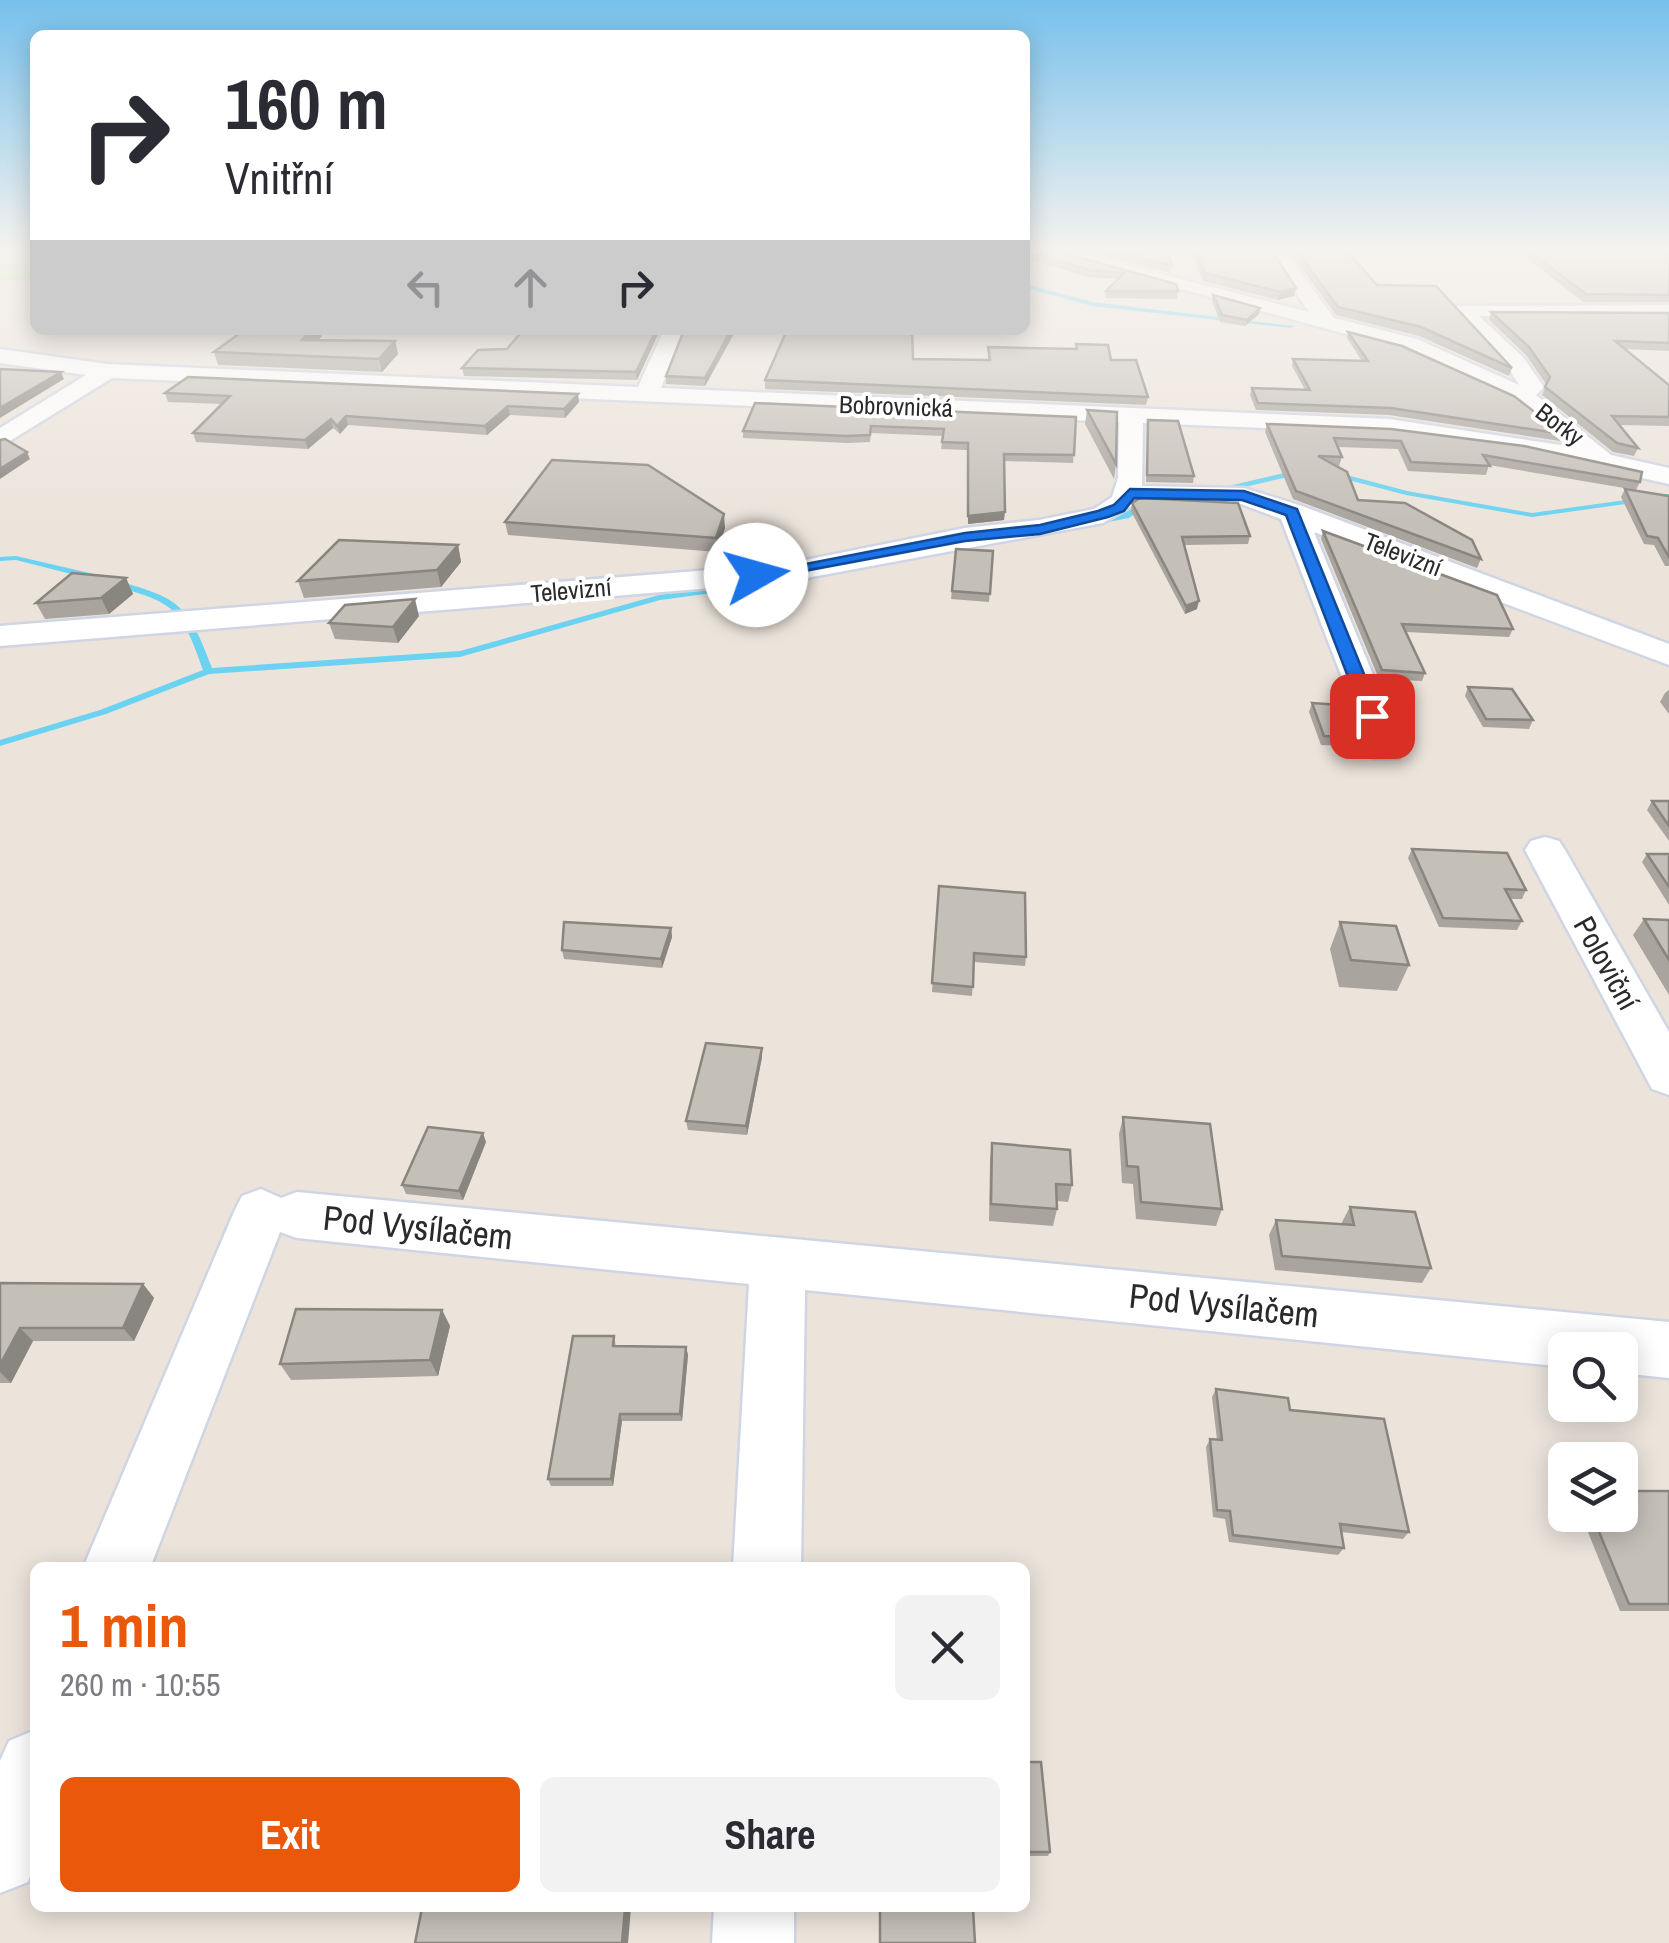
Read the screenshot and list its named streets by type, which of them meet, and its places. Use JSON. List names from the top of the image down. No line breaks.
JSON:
{"streets":{"street":["Bobrovnická","Borky","Televizní","Poloviční","Pod Vysílačem"]},"crossings":[["Bobrovnická","Borky"]],"page":{"turn":["160 m","Vnitřní"],"heading":["1 min","260 m · 10:55"],"buttons":["Exit","Share"]}}
